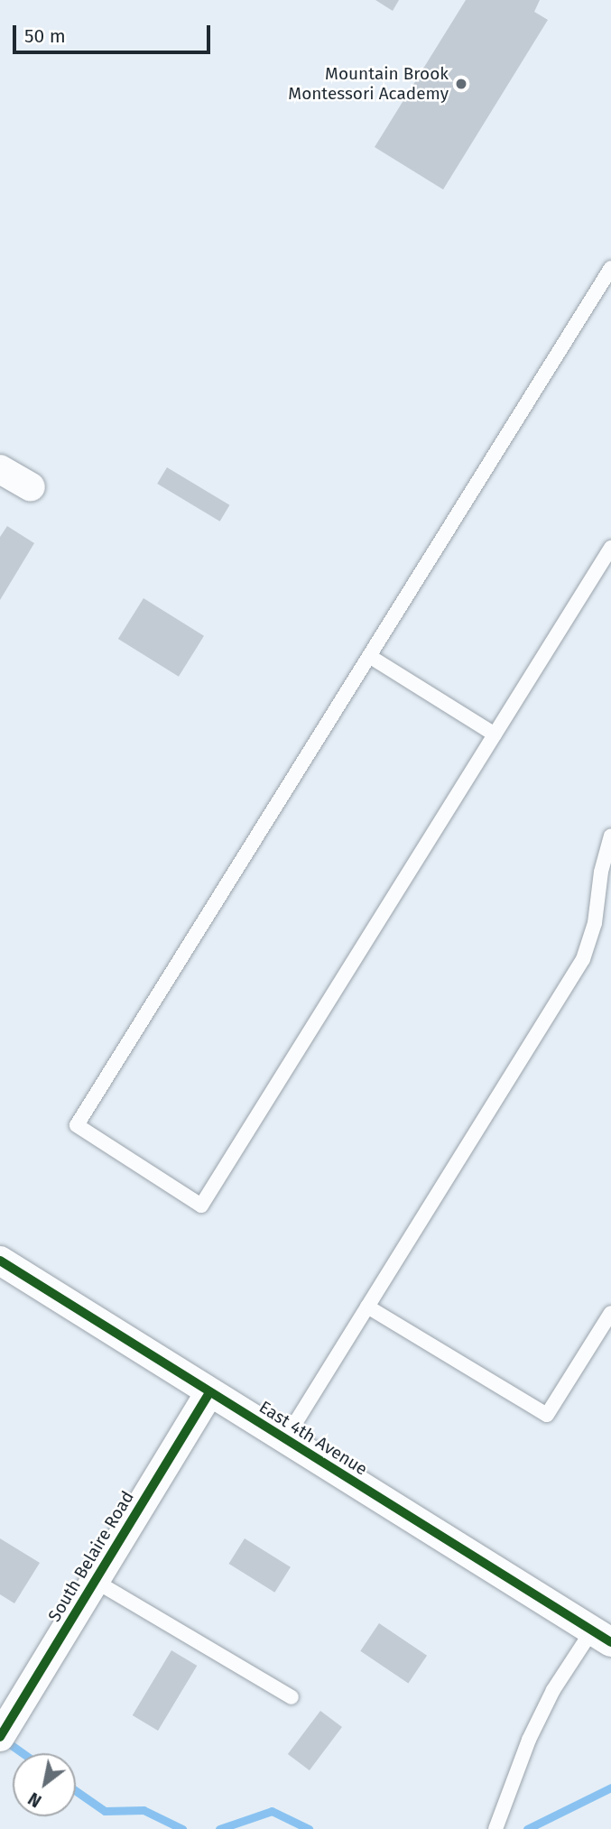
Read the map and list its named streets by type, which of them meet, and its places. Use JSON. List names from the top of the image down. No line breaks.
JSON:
{"streets":{"street":["East 4th Avenue","South Belaire Road"]},"crossings":[["East 4th Avenue","South Belaire Road"]],"places":["Mountain Brook Montessori Academy"],"scale_bar":"50 m","north":"bottom left"}
